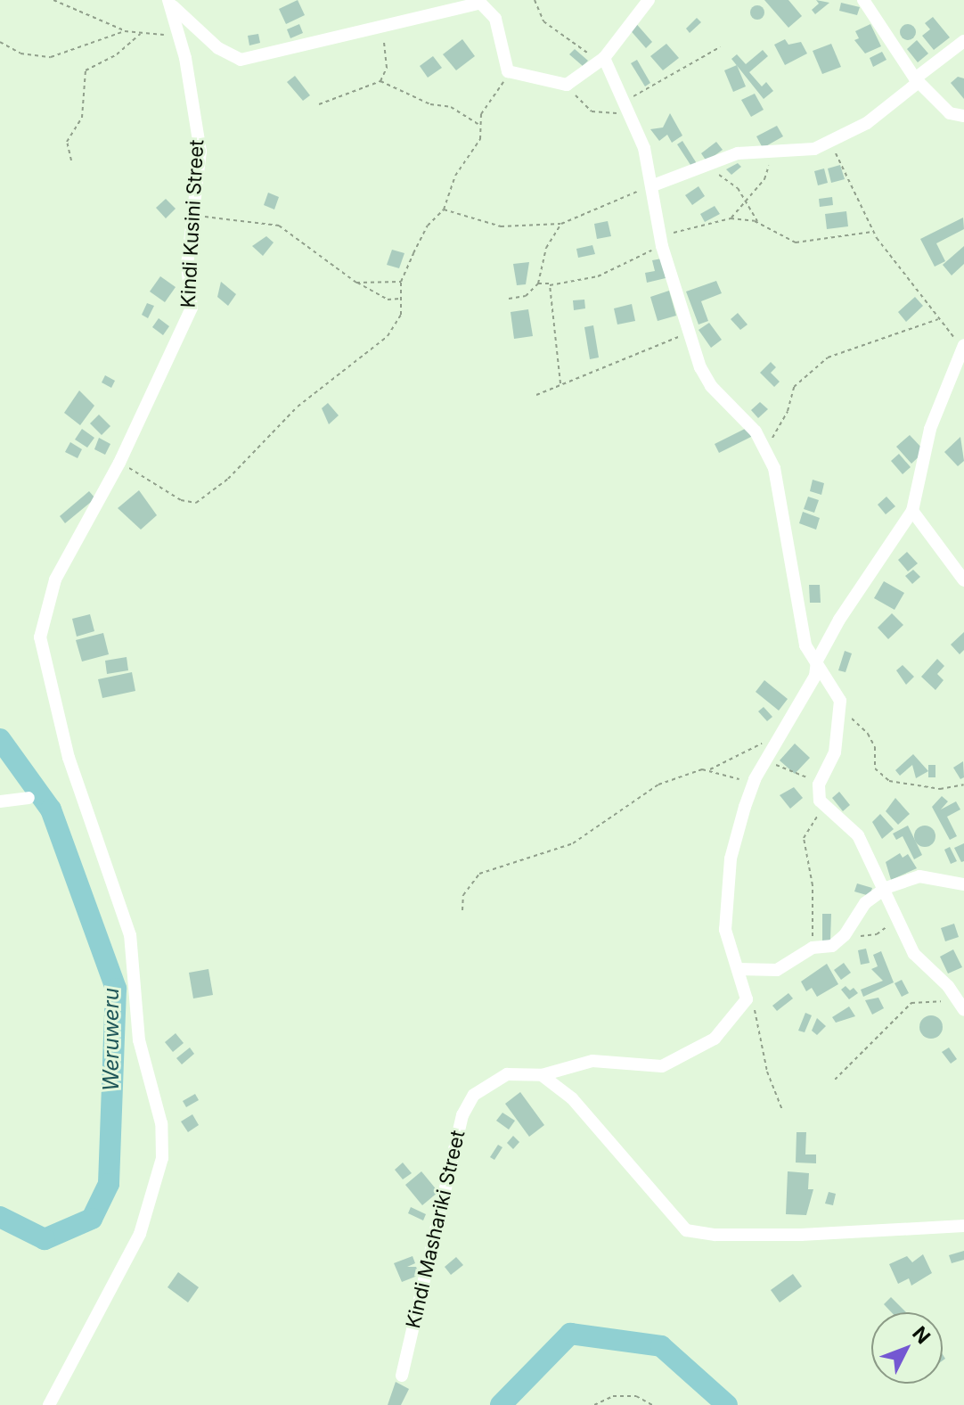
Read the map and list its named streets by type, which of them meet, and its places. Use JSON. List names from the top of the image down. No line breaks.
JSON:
{"streets":{"street":["Kindi Kusini Street","Kindi Mashariki Street"]},"water":["Weruweru"],"north":"top right"}
